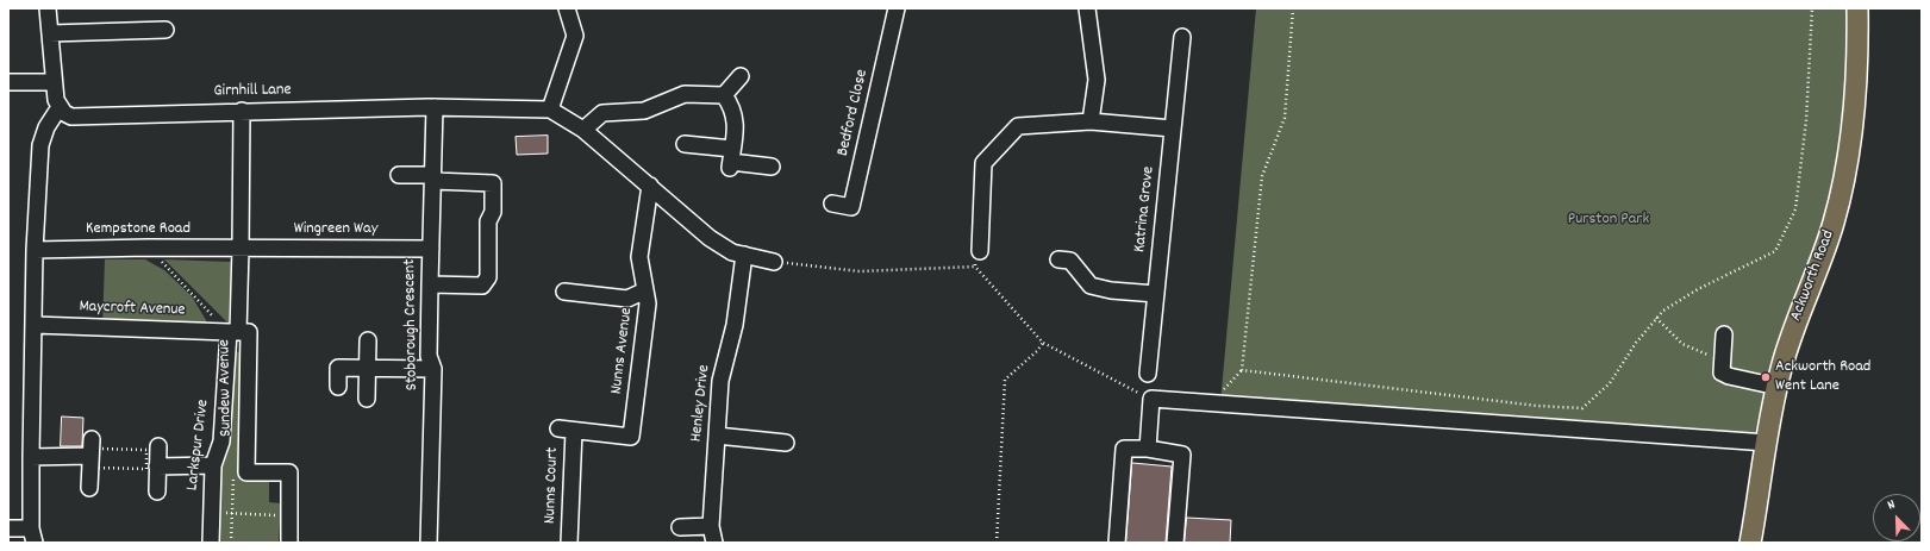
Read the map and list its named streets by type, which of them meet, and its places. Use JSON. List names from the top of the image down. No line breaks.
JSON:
{"streets":{"main road":["Ackworth Road"],"street":["Girnhill Lane","Bedford Close","Katrina Grove","Kempstone Road","Wingreen Way","Maycroft Avenue","Stoborough Crescent","Nunns Avenue","Sundew Avenue","Henley Drive","Larkspur Drive","Nunns Court"]},"crossings":[["Girnhill Lane","Stoborough Crescent"],["Girnhill Lane","Sundew Avenue"],["Kempstone Road","Wingreen Way"],["Kempstone Road","Sundew Avenue"],["Wingreen Way","Stoborough Crescent"],["Wingreen Way","Sundew Avenue"],["Maycroft Avenue","Sundew Avenue"],["Maycroft Avenue","Larkspur Drive"],["Nunns Avenue","Nunns Court"],["Sundew Avenue","Larkspur Drive"]],"parks":["Purston Park"],"places":["Ackworth Road Went Lane"],"north":"top left"}
